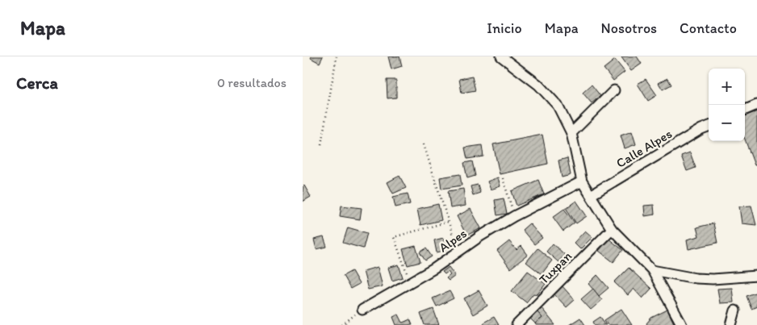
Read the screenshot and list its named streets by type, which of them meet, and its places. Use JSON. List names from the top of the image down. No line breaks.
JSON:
{"streets":{"street":["Calle Alpes","Alpes","Tuxpan"]},"page":{"header":"Mapa","nav":["Inicio","Mapa","Nosotros","Contacto"],"heading":["Cerca","0 resultados"],"map_buttons":["+","−"]}}
